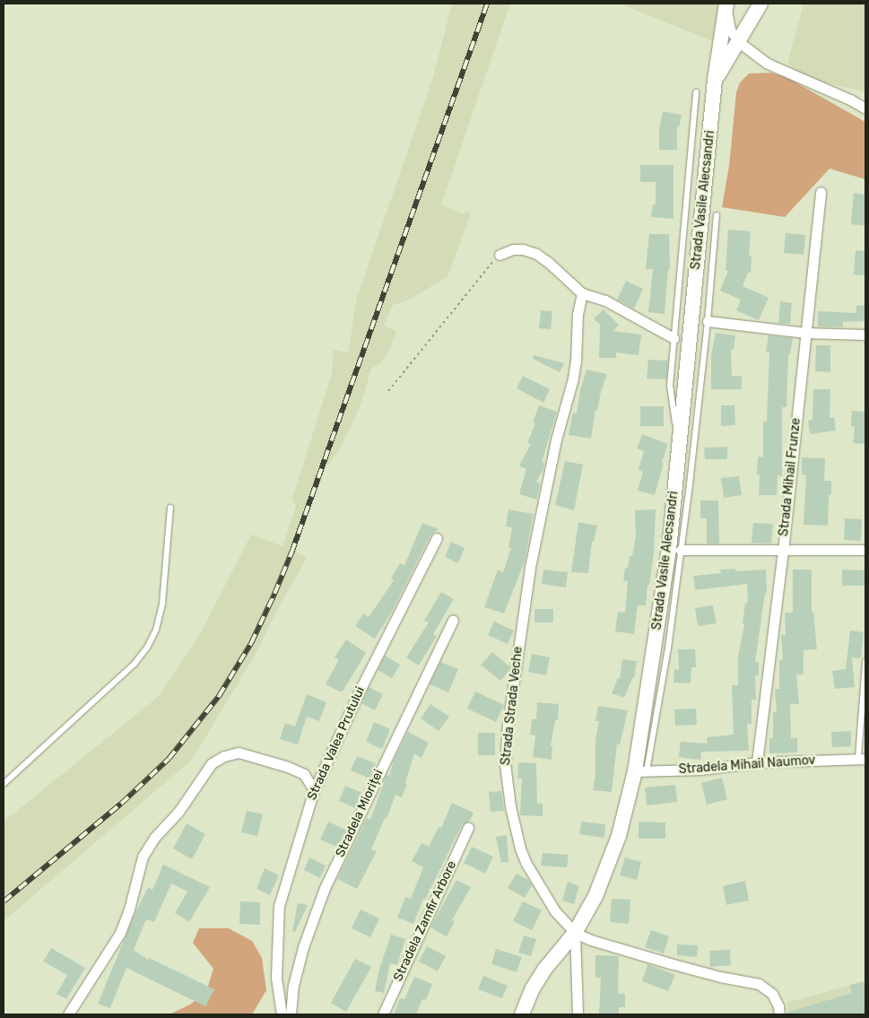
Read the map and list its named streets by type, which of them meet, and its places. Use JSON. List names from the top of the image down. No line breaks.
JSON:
{"streets":{"main road":["Strada Vasile Alecsandri"],"street":["Strada Mihail Frunze","Strada Strada Veche","Strada Valea Prutului","Stradela Mihail Naumov","Stradela Mioriței","Stradela Zamfir Arbore"]},"crossings":[["Strada Vasile Alecsandri","Strada Strada Veche"],["Strada Vasile Alecsandri","Stradela Mihail Naumov"],["Strada Mihail Frunze","Stradela Mihail Naumov"]]}
